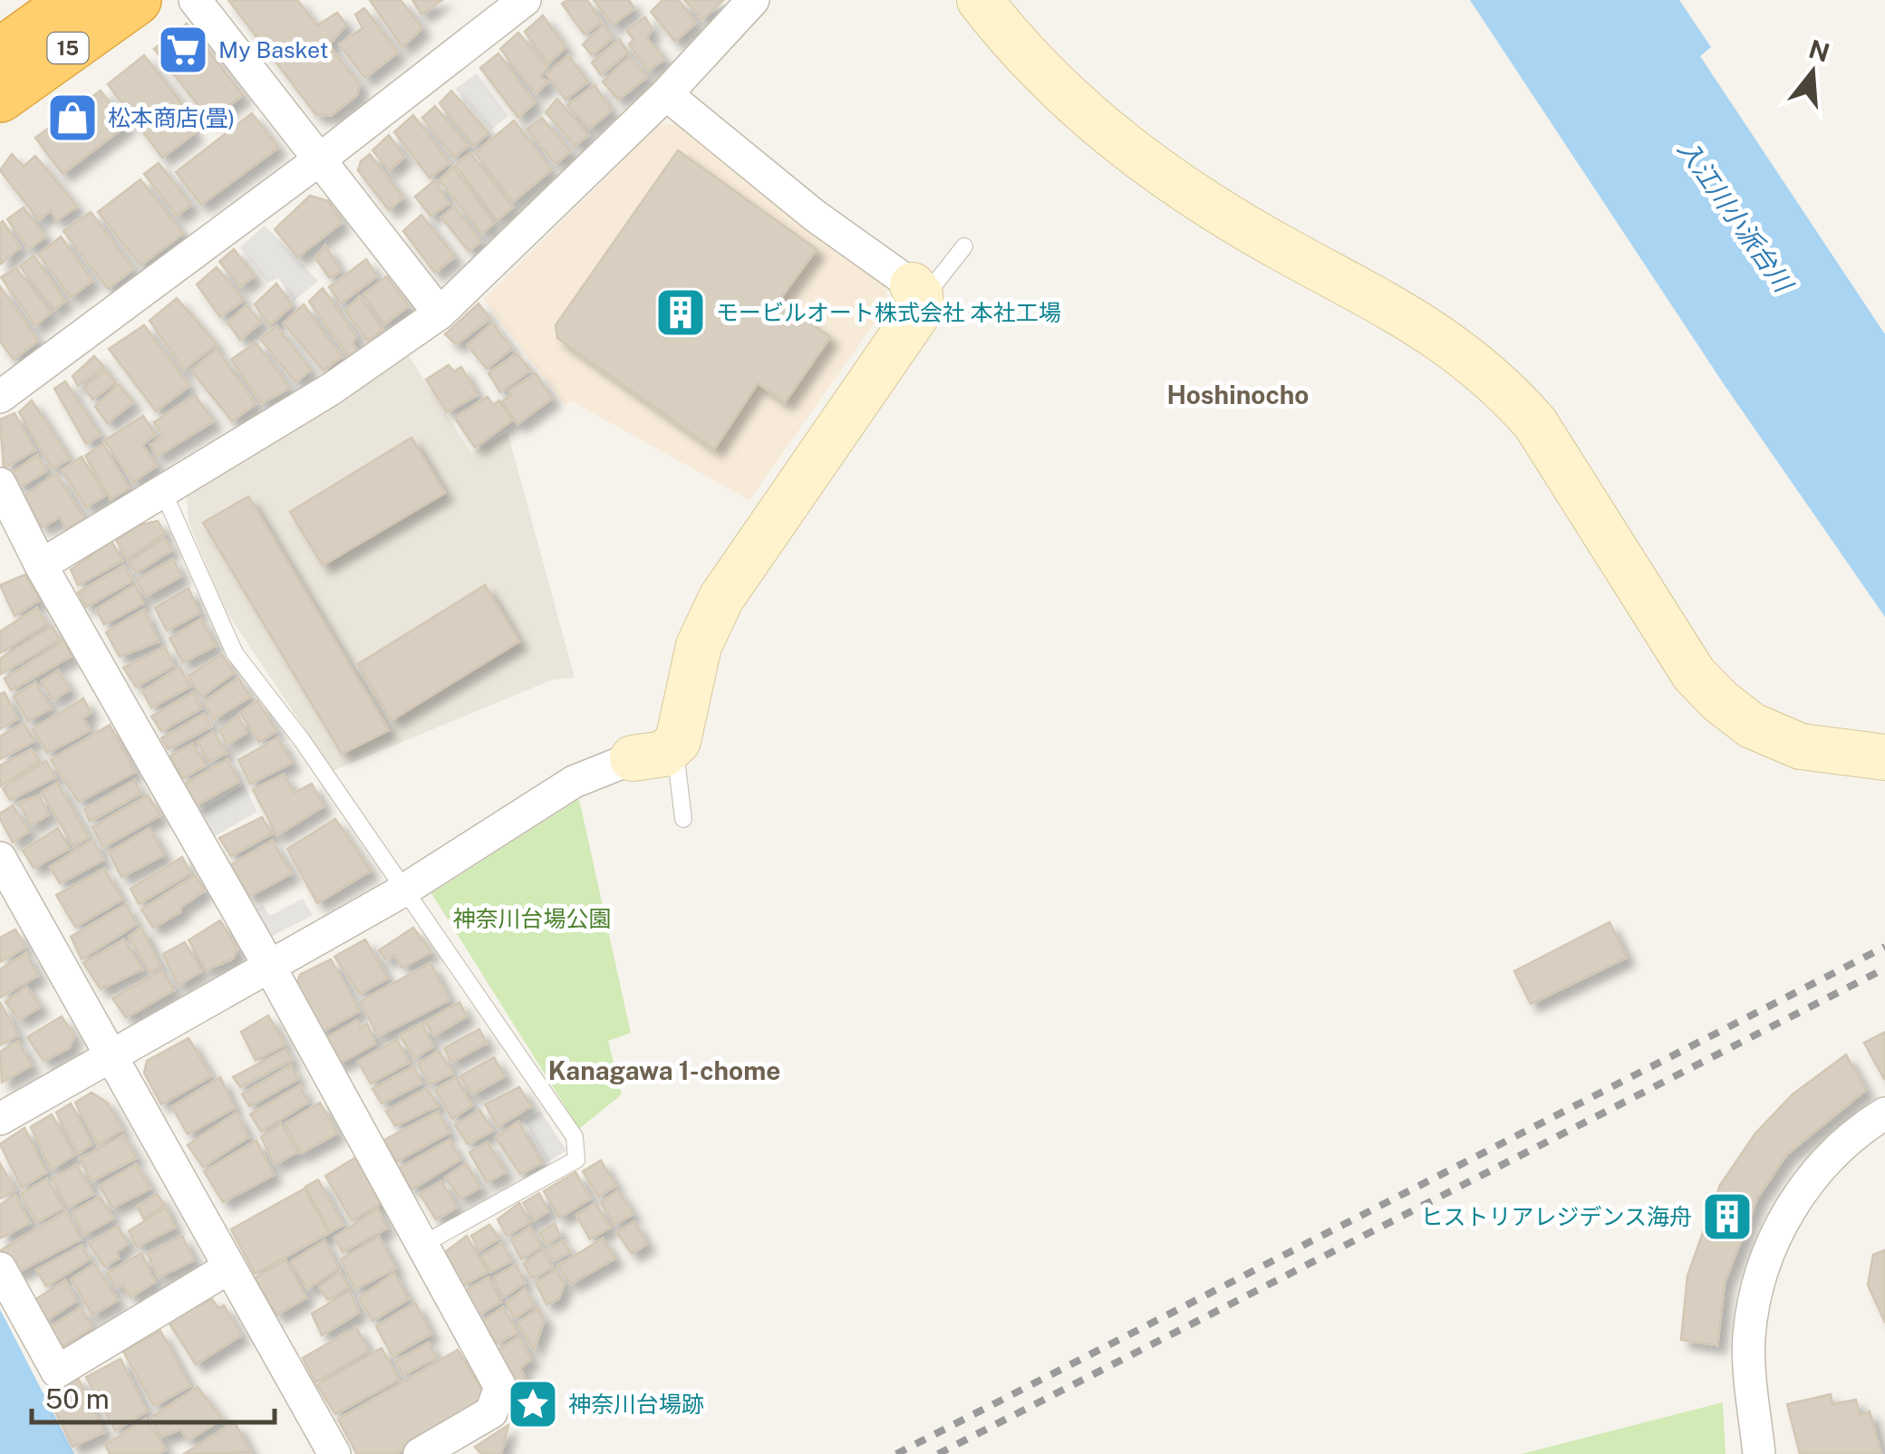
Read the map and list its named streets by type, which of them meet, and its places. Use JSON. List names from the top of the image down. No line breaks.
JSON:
{"streets":{"highway":["15"]},"districts":["Hoshinocho","Kanagawa 1-chome"],"water":["入江川小派台川"],"parks":["神奈川台場公園"],"places":{"supermarket":["My Basket"],"shop":["松本商店(畳)"],"building":["モービルオート株式会社 本社工場","ヒストリアレジデンス海舟"],"place":["神奈川台場跡"]},"scale_bar":"50 m","north":"top"}
